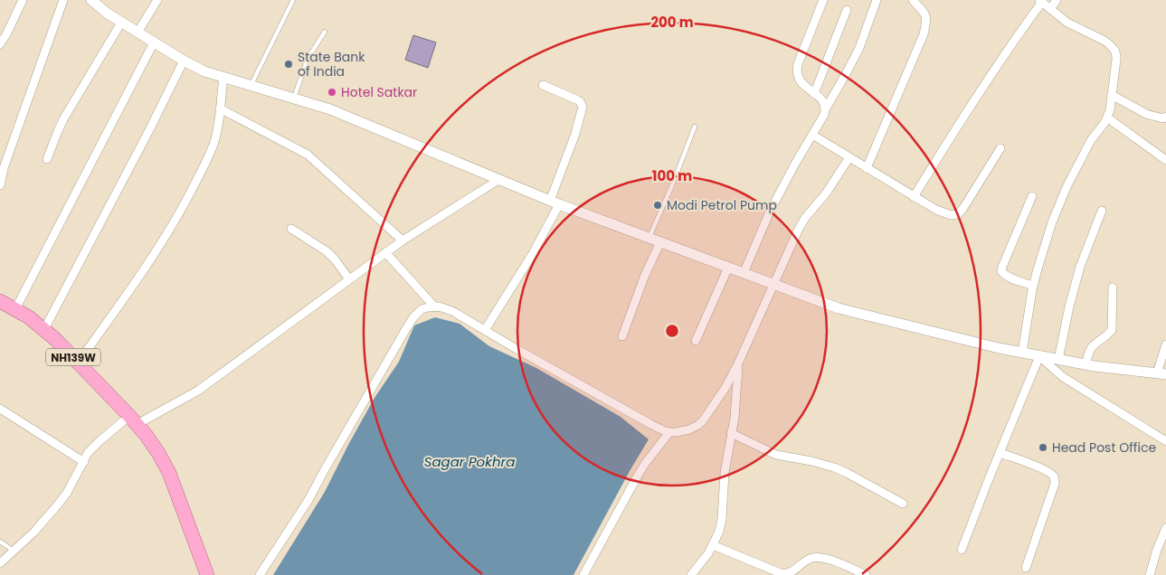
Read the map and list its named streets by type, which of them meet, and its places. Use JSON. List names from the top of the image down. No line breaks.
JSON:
{"streets":{"highway":["NH139W"]},"water":["Sagar Pokhra"],"places":["State Bank of India","Hotel Satkar","Modi Petrol Pump","Head Post Office"],"rings":["200 m","100 m"]}
